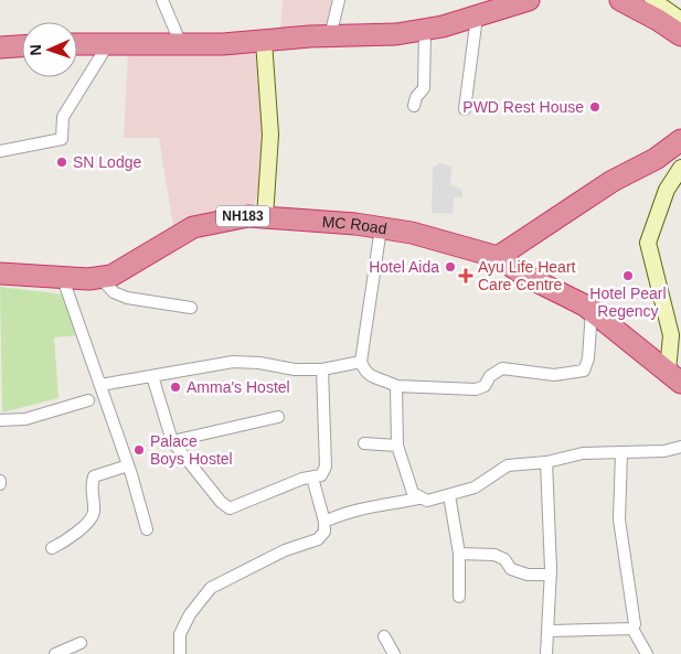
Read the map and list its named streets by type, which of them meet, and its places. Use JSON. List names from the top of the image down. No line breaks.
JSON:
{"streets":{"highway":["NH183","MC Road"]},"places":{"other":["PWD Rest House","SN Lodge","Hotel Aida","Hotel Pearl Regency","Amma's Hostel","Palace Boys Hostel"],"health":["Ayu Life Heart Care Centre"]},"north":"left"}
